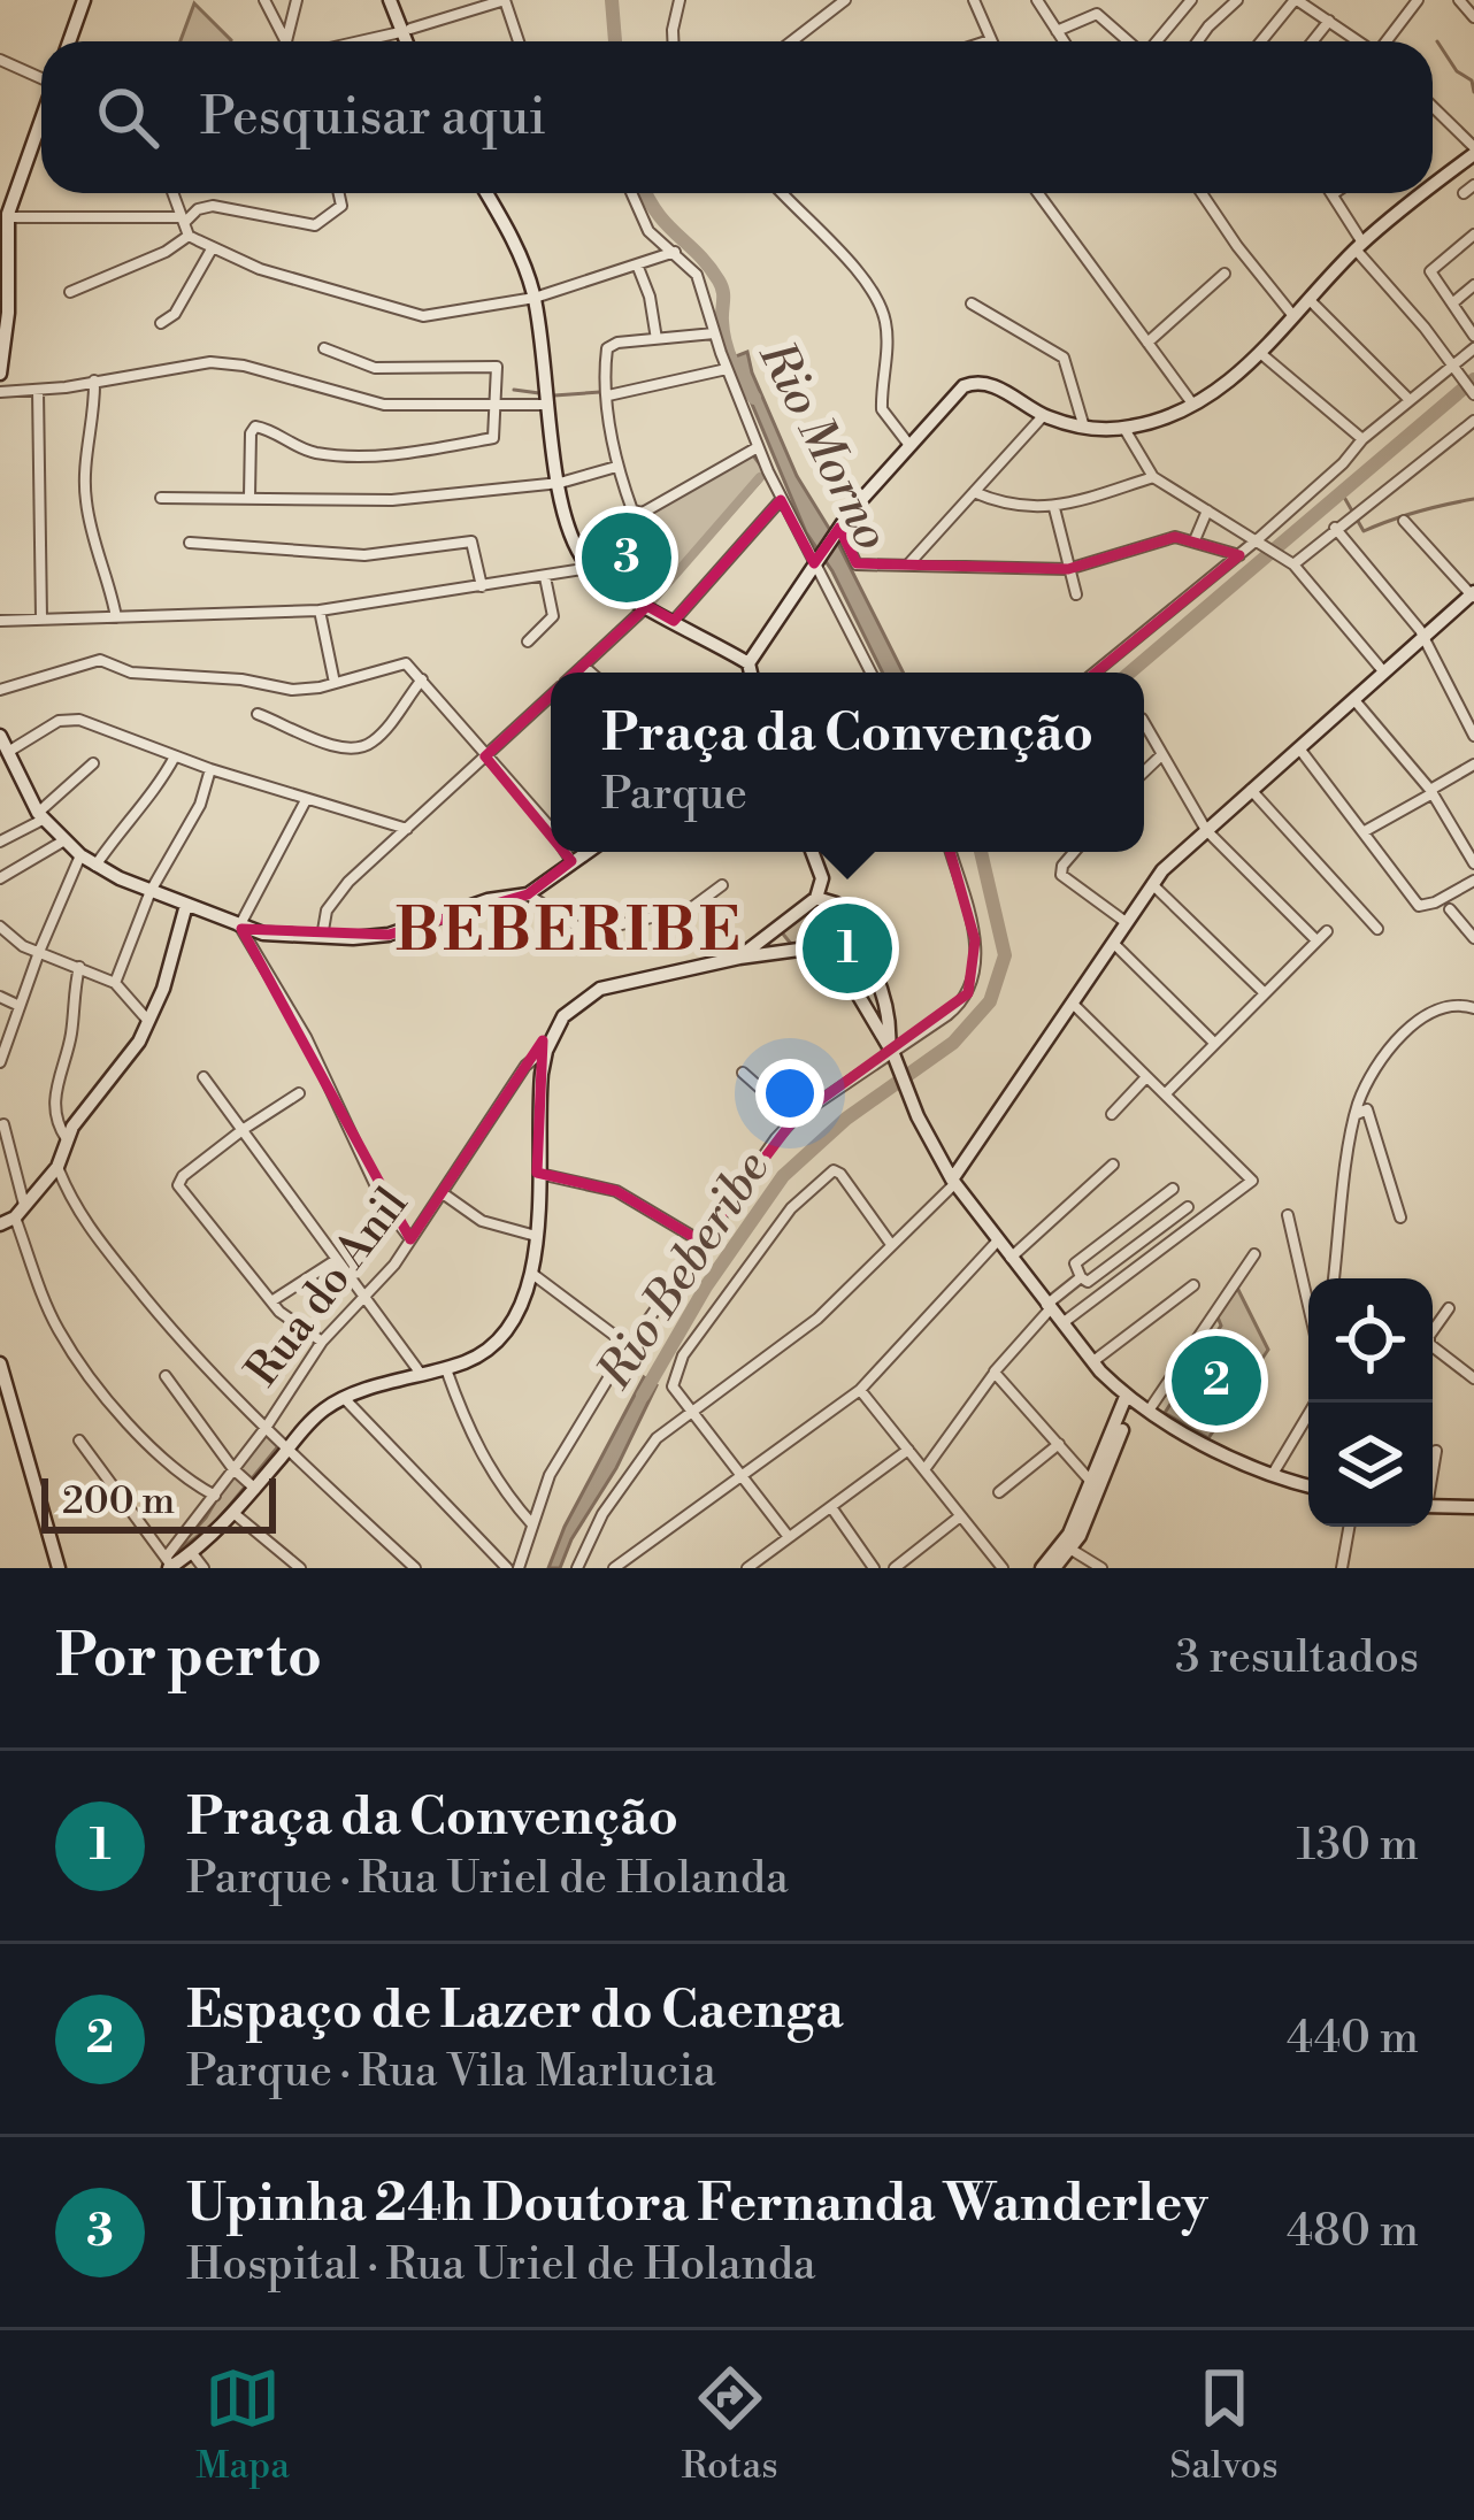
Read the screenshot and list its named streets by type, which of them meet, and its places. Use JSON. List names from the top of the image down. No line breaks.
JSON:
{"streets":{"street":["Rua do Anil"]},"districts":["BEBERIBE"],"water":["Rio Morno","Rio Beberibe"],"scale_bar":"200 m","page":{"search":"Pesquisar aqui","pins":["3","1","2"],"popup":["Praça da Convenção","Parque"],"scale":"200 m","heading":["Por perto","3 resultados"],"list":[{"mark":"1","name":"Praça da Convenção","note":"Parque · Rua Uriel de Holanda","value":"130 m"},{"mark":"2","name":"Espaço de Lazer do Caenga","note":"Parque · Rua Vila Marlucia","value":"440 m"},{"mark":"3","name":"Upinha 24h Doutora Fernanda Wanderley","note":"Hospital · Rua Uriel de Holanda","value":"480 m"}],"nav":["Mapa","Rotas","Salvos"]}}
